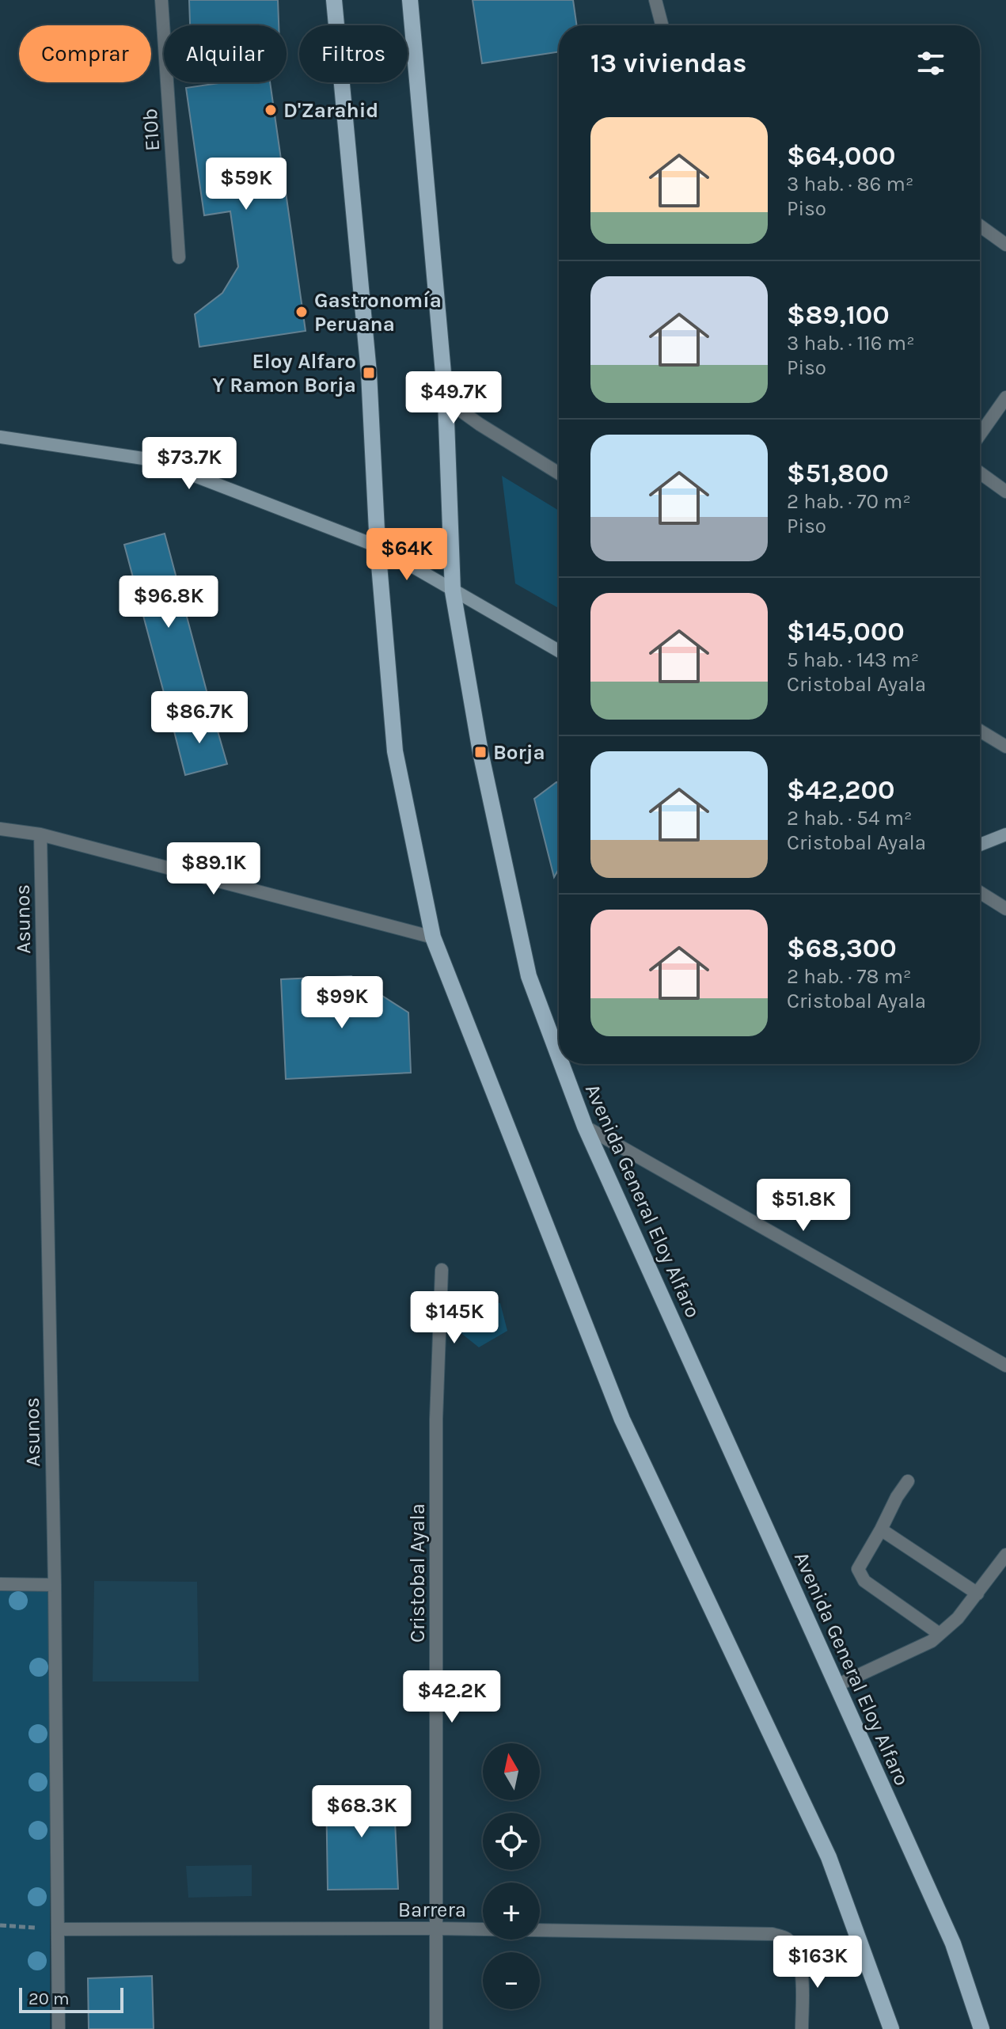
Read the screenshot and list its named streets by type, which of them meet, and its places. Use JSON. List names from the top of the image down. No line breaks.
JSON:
{"streets":{"main road":["Avenida General Eloy Alfaro"],"street":["E10b","Asunos","Cristobal Ayala","Barrera"]},"crossings":[["Asunos","Barrera"],["Cristobal Ayala","Barrera"]],"places":{"other":["D'Zarahid","Gastronomía Peruana"],"transit":["Eloy Alfaro Y Ramon Borja","Borja"]},"scale_bar":"20 m","north":"top","page":{"chip":["Comprar","Alquilar","Filtros"],"heading":"13 viviendas","list":[{"name":"$64,000","note":"3 hab. · 86 m² · Piso"},{"name":"$89,100","note":"3 hab. · 116 m² · Piso"},{"name":"$51,800","note":"2 hab. · 70 m² · Piso"},{"name":"$145,000","note":"5 hab. · 143 m² · Cristobal Ayala"},{"name":"$42,200","note":"2 hab. · 54 m² · Cristobal Ayala"},{"name":"$68,300","note":"2 hab. · 78 m² · Cristobal Ayala"}],"price":["$59K","$49.7K","$73.7K","$64K","$96.8K","$86.7K","$89.1K","$99K","$51.8K","$145K","$42.2K","$68.3K","$163K"],"map_buttons":["+","−"],"scale":"20 m"}}
